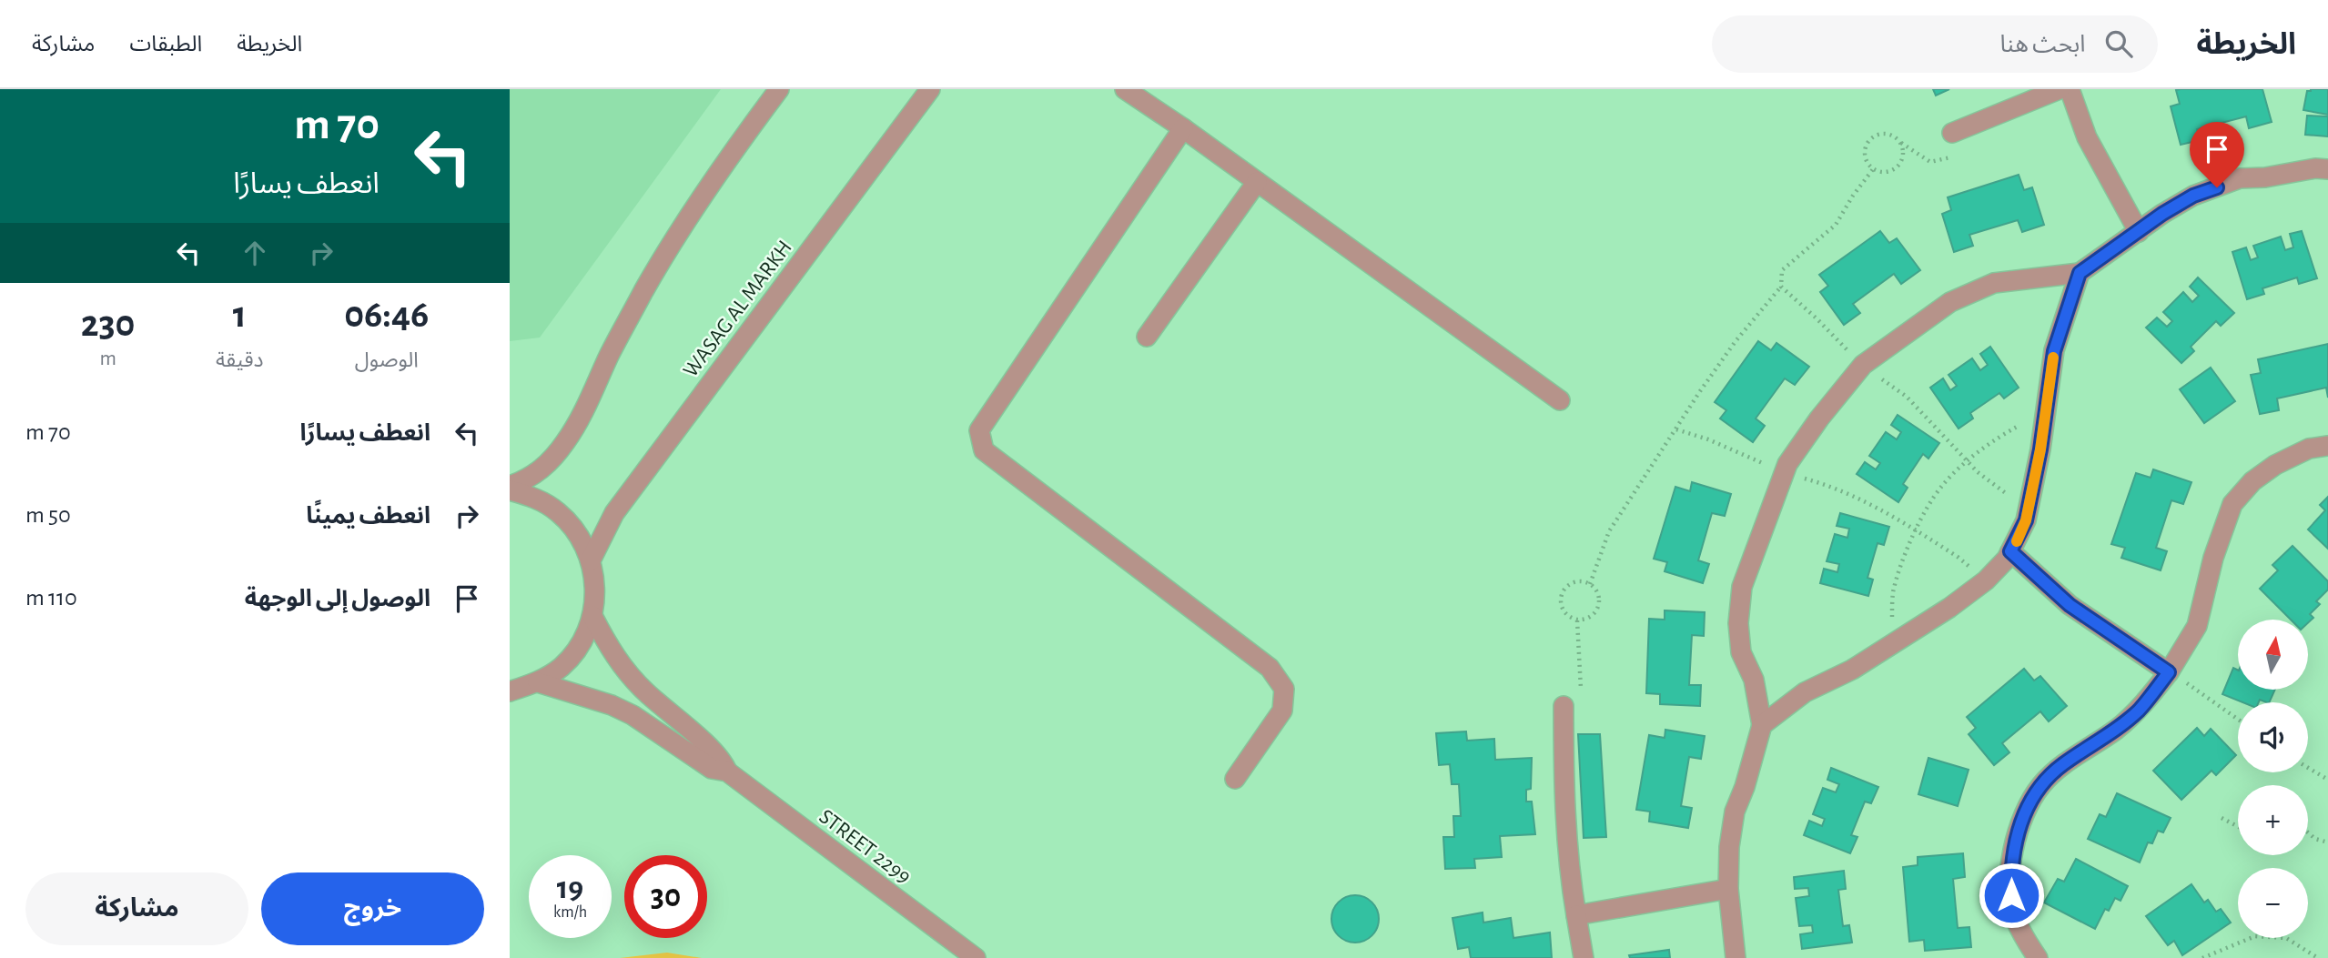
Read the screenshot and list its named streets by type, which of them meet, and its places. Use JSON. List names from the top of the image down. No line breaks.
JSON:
{"streets":{"street":["WASAG AL MARKH","STREET 2299"]},"north":"top","page":{"header":"الخريطة","search":"ابحث هنا","nav":["الخريطة","الطبقات","مشاركة"],"turn":["70 m","انعطف يسارًا"],"eta":["06:46","الوصول","1","دقيقة","230","m"],"list":[{"name":"انعطف يسارًا","value":"70 m"},{"name":"انعطف يمينًا","value":"50 m"},{"name":"الوصول إلى الوجهة","value":"110 m"}],"map_buttons":["+","−"],"speed":"19 km/h","limit":"30","buttons":["خروج","مشاركة"]}}
